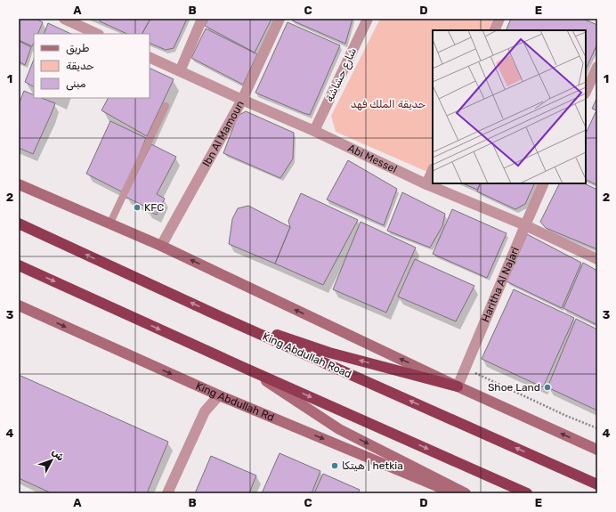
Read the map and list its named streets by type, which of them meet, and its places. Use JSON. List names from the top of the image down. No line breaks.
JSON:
{"streets":{"highway":["King Abdullah Road"],"main road":["King Abdullah Rd"],"street":["شارع حشاشة","Ibn Al Mamoun","Abi Messel","Haritha Al Najari"]},"crossings":[["شارع حشاشة","Abi Messel"],["Ibn Al Mamoun","Abi Messel"],["Abi Messel","Haritha Al Najari"]],"parks":["حديقة الملك فهد"],"places":["KFC","Shoe Land","هيتكا | hetkia"],"legend":["طريق","حديقة","مبنى"],"north":"top right","grid":{"columns":["A","B","C","D","E"],"rows":["1","2","3","4"]}}
